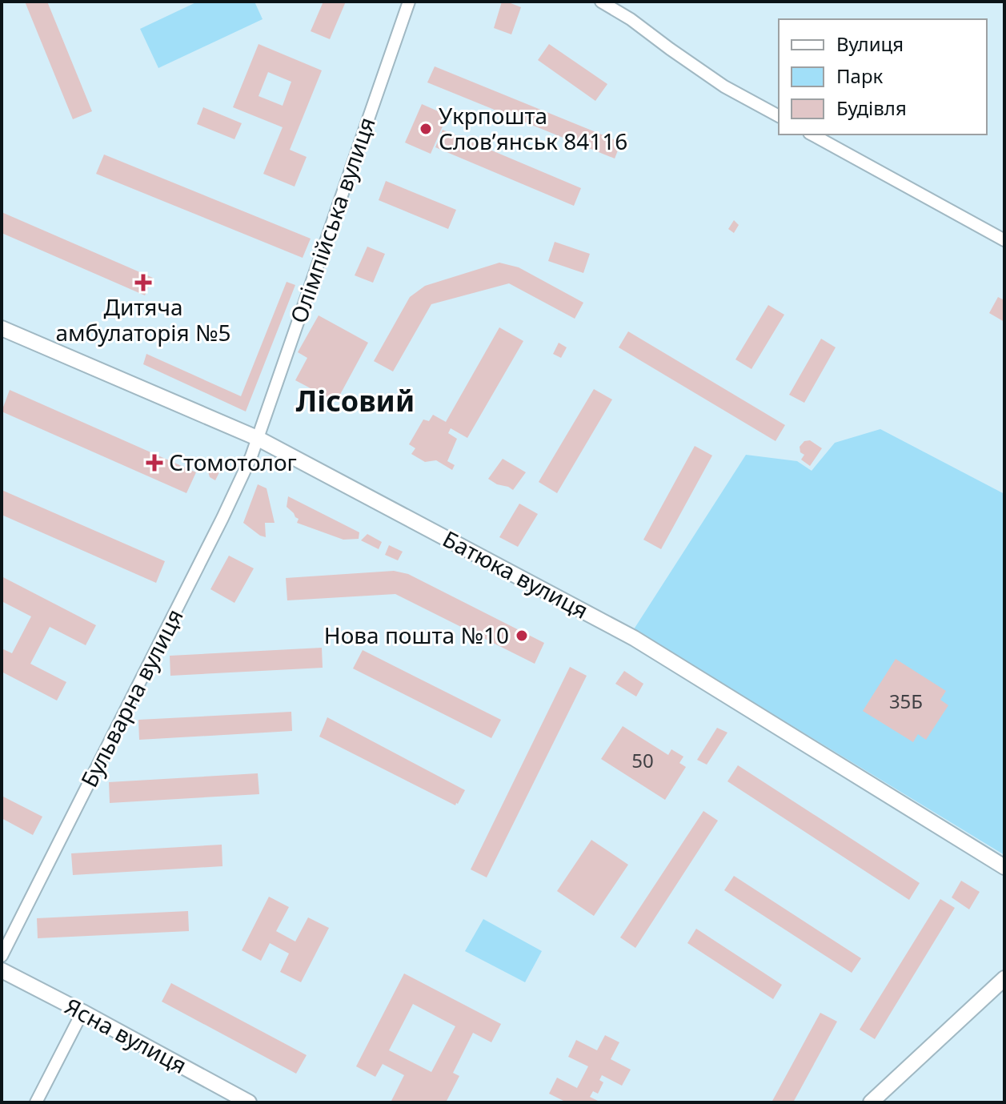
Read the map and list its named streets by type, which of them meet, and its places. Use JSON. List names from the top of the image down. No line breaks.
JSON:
{"streets":{"street":["Олімпійська вулиця","Батюка вулиця","Бульварна вулиця","Ясна вулиця"]},"crossings":[["Олімпійська вулиця","Батюка вулиця"],["Олімпійська вулиця","Бульварна вулиця"],["Батюка вулиця","Бульварна вулиця"]],"districts":["Лісовий"],"places":{"other":["Укрпошта Слов’янськ 84116","Нова пошта №10"],"health":["Дитяча амбулаторія №5","Стомотолог"]},"house_numbers":["35Б","50"],"legend":["Вулиця","Парк","Будівля"]}
